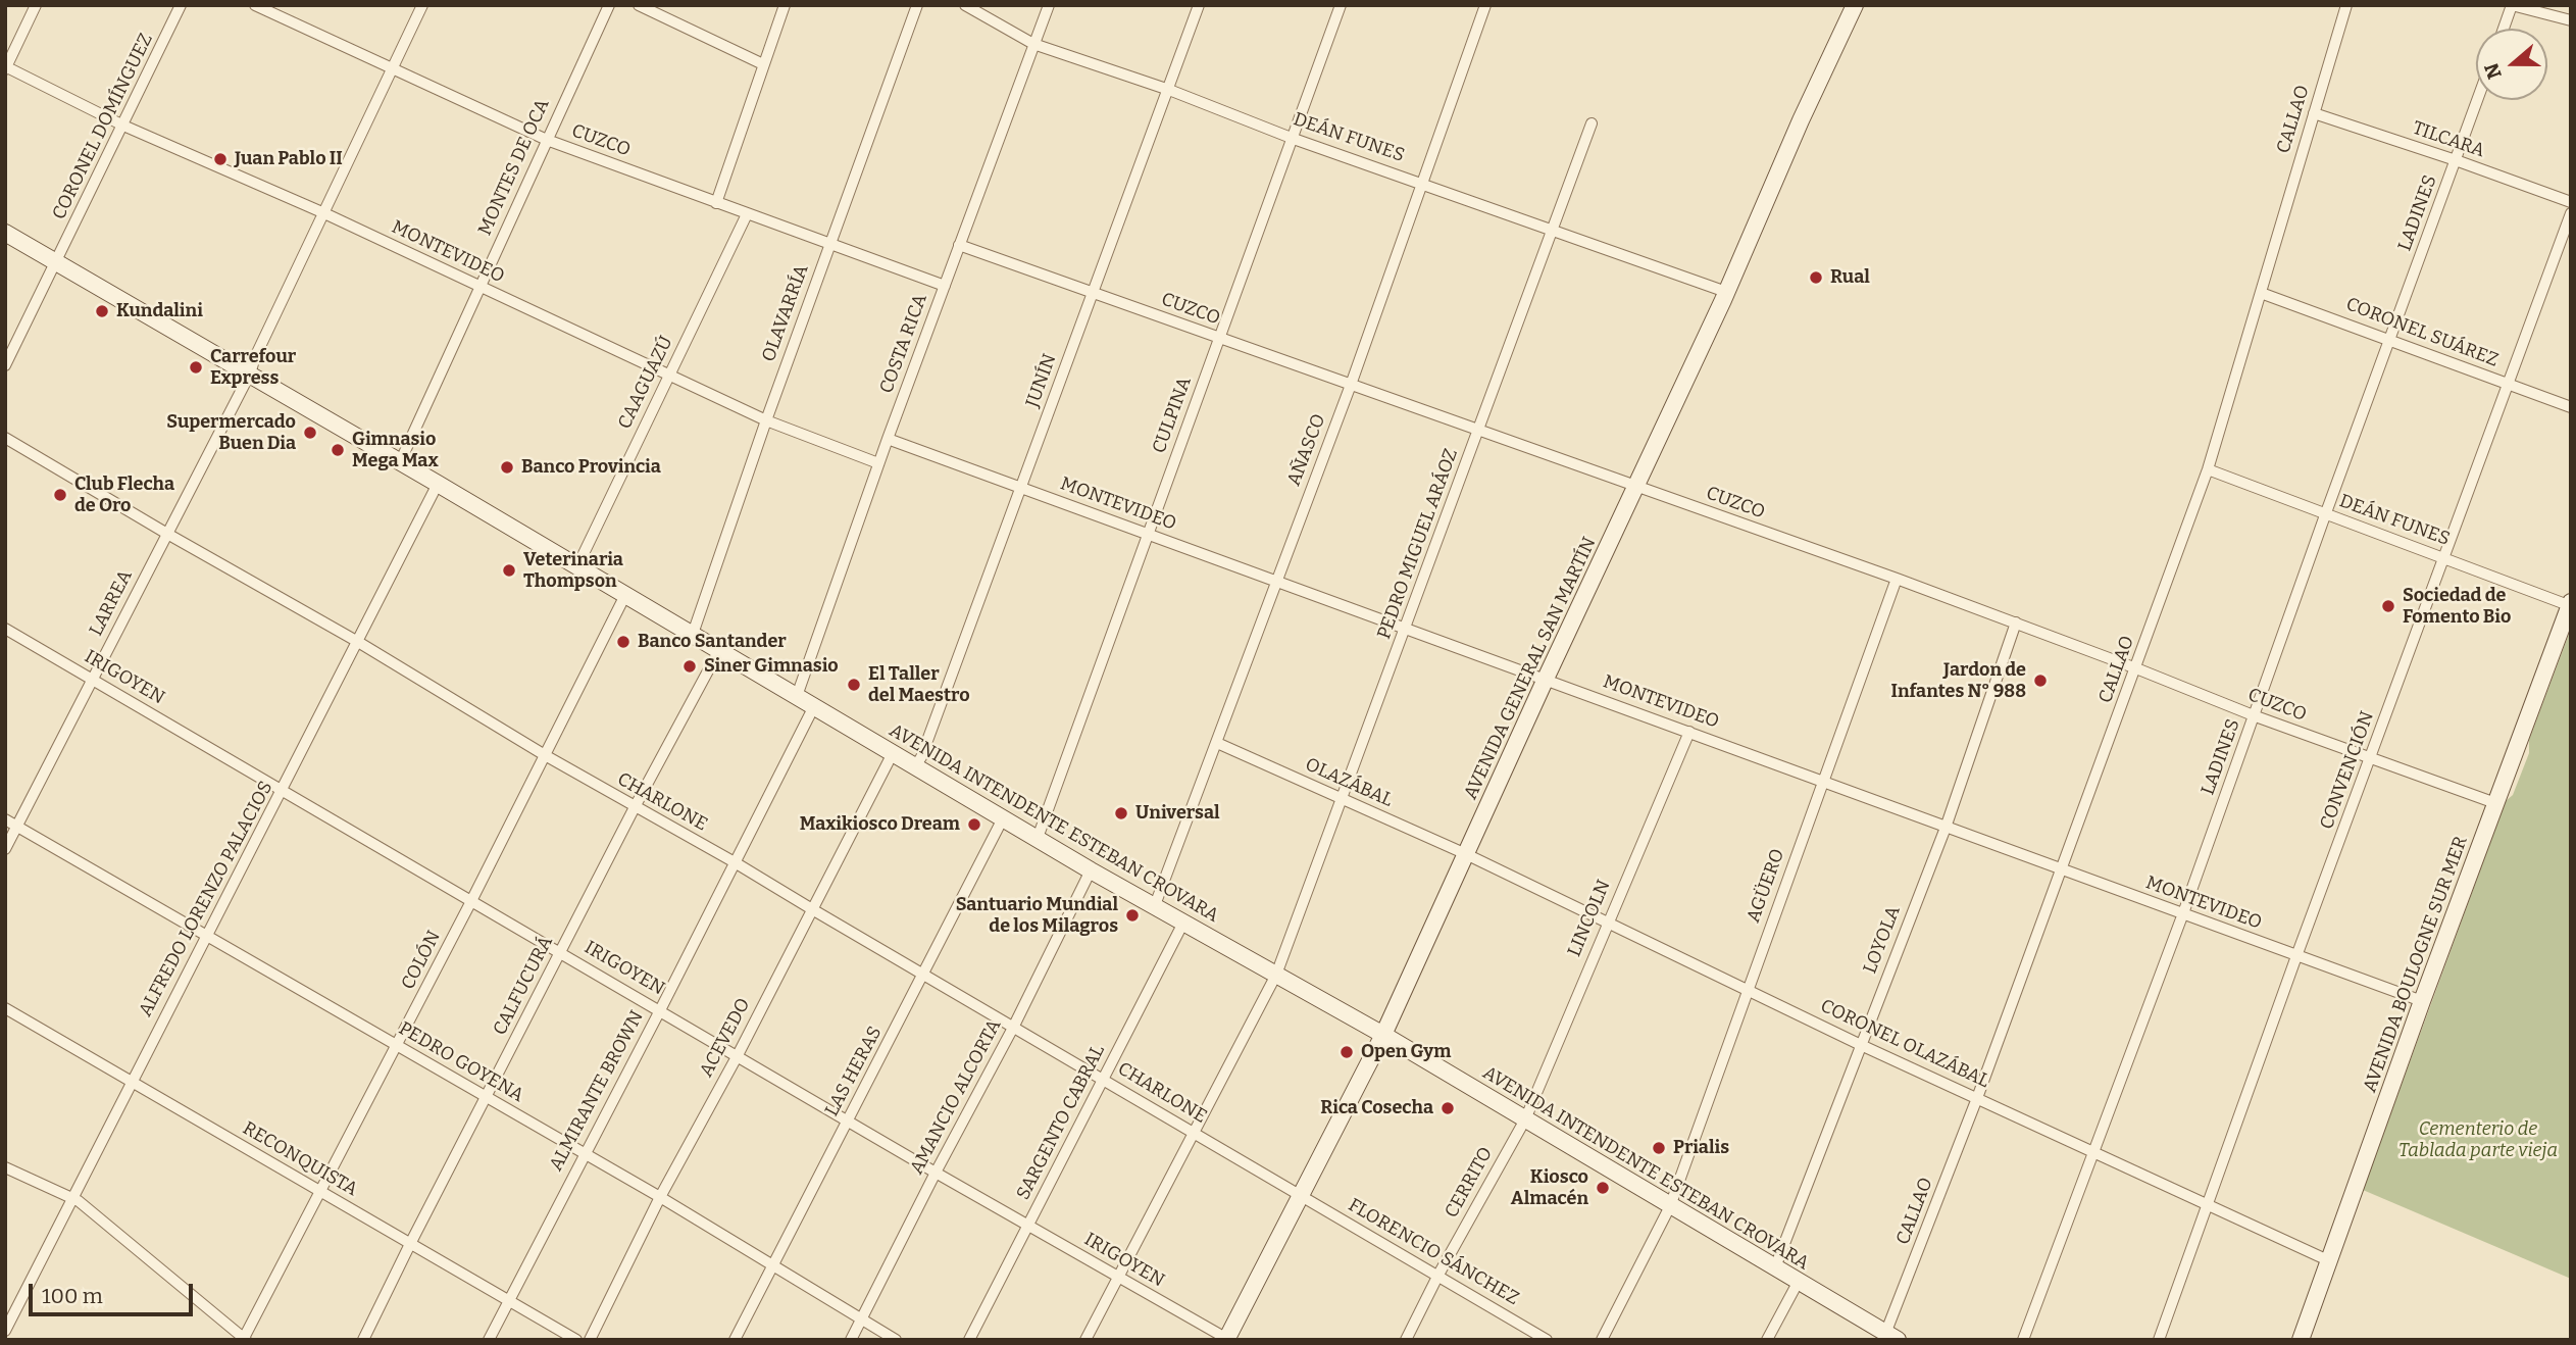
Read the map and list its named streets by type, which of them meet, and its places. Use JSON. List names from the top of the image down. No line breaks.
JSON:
{"streets":{"main road":["AVENIDA GENERAL SAN MARTÍN","AVENIDA INTENDENTE ESTEBAN CROVARA","AVENIDA BOULOGNE SUR MER"],"street":["CALLAO","CORONEL DOMÍNGUEZ","DEÁN FUNES","TILCARA","CUZCO","MONTES DE OCA","LADINES","MONTEVIDEO","OLAVARRÍA","CORONEL SUÁREZ","COSTA RICA","JUNÍN","CAAGUAZÚ","CULPINA","AÑASCO","PEDRO MIGUEL ARÁOZ","LARREA","IRIGOYEN","CONVENCIÓN","OLAZÁBAL","CHARLONE","AGÜERO","ALFREDO LORENZO PALACIOS","LINCOLN","LOYOLA","COLÓN","CALFUCURÁ","ACEVEDO","CORONEL OLAZÁBAL","PEDRO GOYENA","LAS HERAS","ALMIRANTE BROWN","AMANCIO ALCORTA","SARGENTO CABRAL","RECONQUISTA","CERRITO","FLORENCIO SÁNCHEZ"]},"crossings":[["CALLAO","DEÁN FUNES"],["CALLAO","TILCARA"],["CALLAO","CUZCO"],["CALLAO","MONTEVIDEO"],["CALLAO","CORONEL SUÁREZ"],["CALLAO","AVENIDA INTENDENTE ESTEBAN CROVARA"],["CALLAO","CORONEL OLAZÁBAL"],["CORONEL DOMÍNGUEZ","MONTEVIDEO"],["CORONEL DOMÍNGUEZ","AVENIDA INTENDENTE ESTEBAN CROVARA"],["DEÁN FUNES","LADINES"],["DEÁN FUNES","COSTA RICA"],["DEÁN FUNES","JUNÍN"],["DEÁN FUNES","CULPINA"],["DEÁN FUNES","AÑASCO"],["DEÁN FUNES","PEDRO MIGUEL ARÁOZ"],["DEÁN FUNES","AVENIDA GENERAL SAN MARTÍN"],["DEÁN FUNES","CONVENCIÓN"],["DEÁN FUNES","AVENIDA BOULOGNE SUR MER"],["TILCARA","LADINES"],["CUZCO","MONTES DE OCA"],["CUZCO","LADINES"],["CUZCO","OLAVARRÍA"],["CUZCO","COSTA RICA"],["CUZCO","JUNÍN"],["CUZCO","CAAGUAZÚ"],["CUZCO","CULPINA"],["CUZCO","AÑASCO"],["CUZCO","PEDRO MIGUEL ARÁOZ"],["CUZCO","LARREA"],["CUZCO","AVENIDA GENERAL SAN MARTÍN"],["CUZCO","CONVENCIÓN"],["CUZCO","AGÜERO"],["CUZCO","LOYOLA"],["CUZCO","AVENIDA BOULOGNE SUR MER"],["MONTES DE OCA","MONTEVIDEO"],["MONTES DE OCA","AVENIDA INTENDENTE ESTEBAN CROVARA"],["LADINES","MONTEVIDEO"],["LADINES","CORONEL SUÁREZ"],["LADINES","CORONEL OLAZÁBAL"],["MONTEVIDEO","OLAVARRÍA"],["MONTEVIDEO","COSTA RICA"],["MONTEVIDEO","JUNÍN"],["MONTEVIDEO","CAAGUAZÚ"],["MONTEVIDEO","CULPINA"],["MONTEVIDEO","AÑASCO"],["MONTEVIDEO","PEDRO MIGUEL ARÁOZ"],["MONTEVIDEO","LARREA"],["MONTEVIDEO","AVENIDA GENERAL SAN MARTÍN"],["MONTEVIDEO","CONVENCIÓN"],["MONTEVIDEO","AGÜERO"],["MONTEVIDEO","LINCOLN"],["MONTEVIDEO","LOYOLA"],["MONTEVIDEO","AVENIDA BOULOGNE SUR MER"],["OLAVARRÍA","AVENIDA INTENDENTE ESTEBAN CROVARA"],["CORONEL SUÁREZ","CONVENCIÓN"],["COSTA RICA","AVENIDA INTENDENTE ESTEBAN CROVARA"],["JUNÍN","AVENIDA INTENDENTE ESTEBAN CROVARA"],["CAAGUAZÚ","AVENIDA INTENDENTE ESTEBAN CROVARA"],["CULPINA","AVENIDA INTENDENTE ESTEBAN CROVARA"],["AÑASCO","OLAZÁBAL"],["AÑASCO","AVENIDA INTENDENTE ESTEBAN CROVARA"],["PEDRO MIGUEL ARÁOZ","IRIGOYEN"],["PEDRO MIGUEL ARÁOZ","OLAZÁBAL"],["PEDRO MIGUEL ARÁOZ","CHARLONE"],["PEDRO MIGUEL ARÁOZ","AVENIDA INTENDENTE ESTEBAN CROVARA"],["LARREA","IRIGOYEN"],["LARREA","CHARLONE"],["LARREA","AVENIDA INTENDENTE ESTEBAN CROVARA"],["LARREA","PEDRO GOYENA"],["AVENIDA GENERAL SAN MARTÍN","IRIGOYEN"],["AVENIDA GENERAL SAN MARTÍN","OLAZÁBAL"],["AVENIDA GENERAL SAN MARTÍN","CHARLONE"],["AVENIDA GENERAL SAN MARTÍN","AVENIDA INTENDENTE ESTEBAN CROVARA"],["AVENIDA GENERAL SAN MARTÍN","CORONEL OLAZÁBAL"],["AVENIDA GENERAL SAN MARTÍN","FLORENCIO SÁNCHEZ"],["IRIGOYEN","ALFREDO LORENZO PALACIOS"],["IRIGOYEN","COLÓN"],["IRIGOYEN","CALFUCURÁ"],["IRIGOYEN","ACEVEDO"],["IRIGOYEN","LAS HERAS"],["IRIGOYEN","ALMIRANTE BROWN"],["IRIGOYEN","AMANCIO ALCORTA"],["IRIGOYEN","SARGENTO CABRAL"],["CONVENCIÓN","CORONEL OLAZÁBAL"],["OLAZÁBAL","CORONEL OLAZÁBAL"],["CHARLONE","ALFREDO LORENZO PALACIOS"],["CHARLONE","COLÓN"],["CHARLONE","CALFUCURÁ"],["CHARLONE","ACEVEDO"],["CHARLONE","LAS HERAS"],["CHARLONE","ALMIRANTE BROWN"],["CHARLONE","AMANCIO ALCORTA"],["CHARLONE","SARGENTO CABRAL"],["CHARLONE","FLORENCIO SÁNCHEZ"],["AVENIDA INTENDENTE ESTEBAN CROVARA","AGÜERO"],["AVENIDA INTENDENTE ESTEBAN CROVARA","ALFREDO LORENZO PALACIOS"],["AVENIDA INTENDENTE ESTEBAN CROVARA","LINCOLN"],["AVENIDA INTENDENTE ESTEBAN CROVARA","LOYOLA"],["AVENIDA INTENDENTE ESTEBAN CROVARA","COLÓN"],["AVENIDA INTENDENTE ESTEBAN CROVARA","CALFUCURÁ"],["AVENIDA INTENDENTE ESTEBAN CROVARA","ACEVEDO"],["AVENIDA INTENDENTE ESTEBAN CROVARA","LAS HERAS"],["AVENIDA INTENDENTE ESTEBAN CROVARA","ALMIRANTE BROWN"],["AVENIDA INTENDENTE ESTEBAN CROVARA","AMANCIO ALCORTA"],["AVENIDA INTENDENTE ESTEBAN CROVARA","SARGENTO CABRAL"],["AVENIDA INTENDENTE ESTEBAN CROVARA","CERRITO"],["AGÜERO","CORONEL OLAZÁBAL"],["ALFREDO LORENZO PALACIOS","PEDRO GOYENA"],["ALFREDO LORENZO PALACIOS","RECONQUISTA"],["LINCOLN","CORONEL OLAZÁBAL"],["LINCOLN","CERRITO"],["LOYOLA","CORONEL OLAZÁBAL"],["COLÓN","PEDRO GOYENA"],["COLÓN","RECONQUISTA"],["AVENIDA BOULOGNE SUR MER","CORONEL OLAZÁBAL"],["CALFUCURÁ","PEDRO GOYENA"],["CALFUCURÁ","RECONQUISTA"],["ACEVEDO","PEDRO GOYENA"],["PEDRO GOYENA","LAS HERAS"],["PEDRO GOYENA","ALMIRANTE BROWN"],["PEDRO GOYENA","AMANCIO ALCORTA"],["ALMIRANTE BROWN","RECONQUISTA"],["CERRITO","FLORENCIO SÁNCHEZ"]],"parks":["Cementerio de Tablada parte vieja"],"places":["Juan Pablo II","Rual","Kundalini","Carrefour Express","Supermercado Buen Dia","Gimnasio Mega Max","Banco Provincia","Club Flecha de Oro","Veterinaria Thompson","Sociedad de Fomento Bio","Banco Santander","Siner Gimnasio","Jardon de Infantes N° 988","El Taller del Maestro","Universal","Maxikiosco Dream","Santuario Mundial de los Milagros","Open Gym","Rica Cosecha","Prialis","Kiosco Almacén"],"scale_bar":"100 m","north":"left"}
